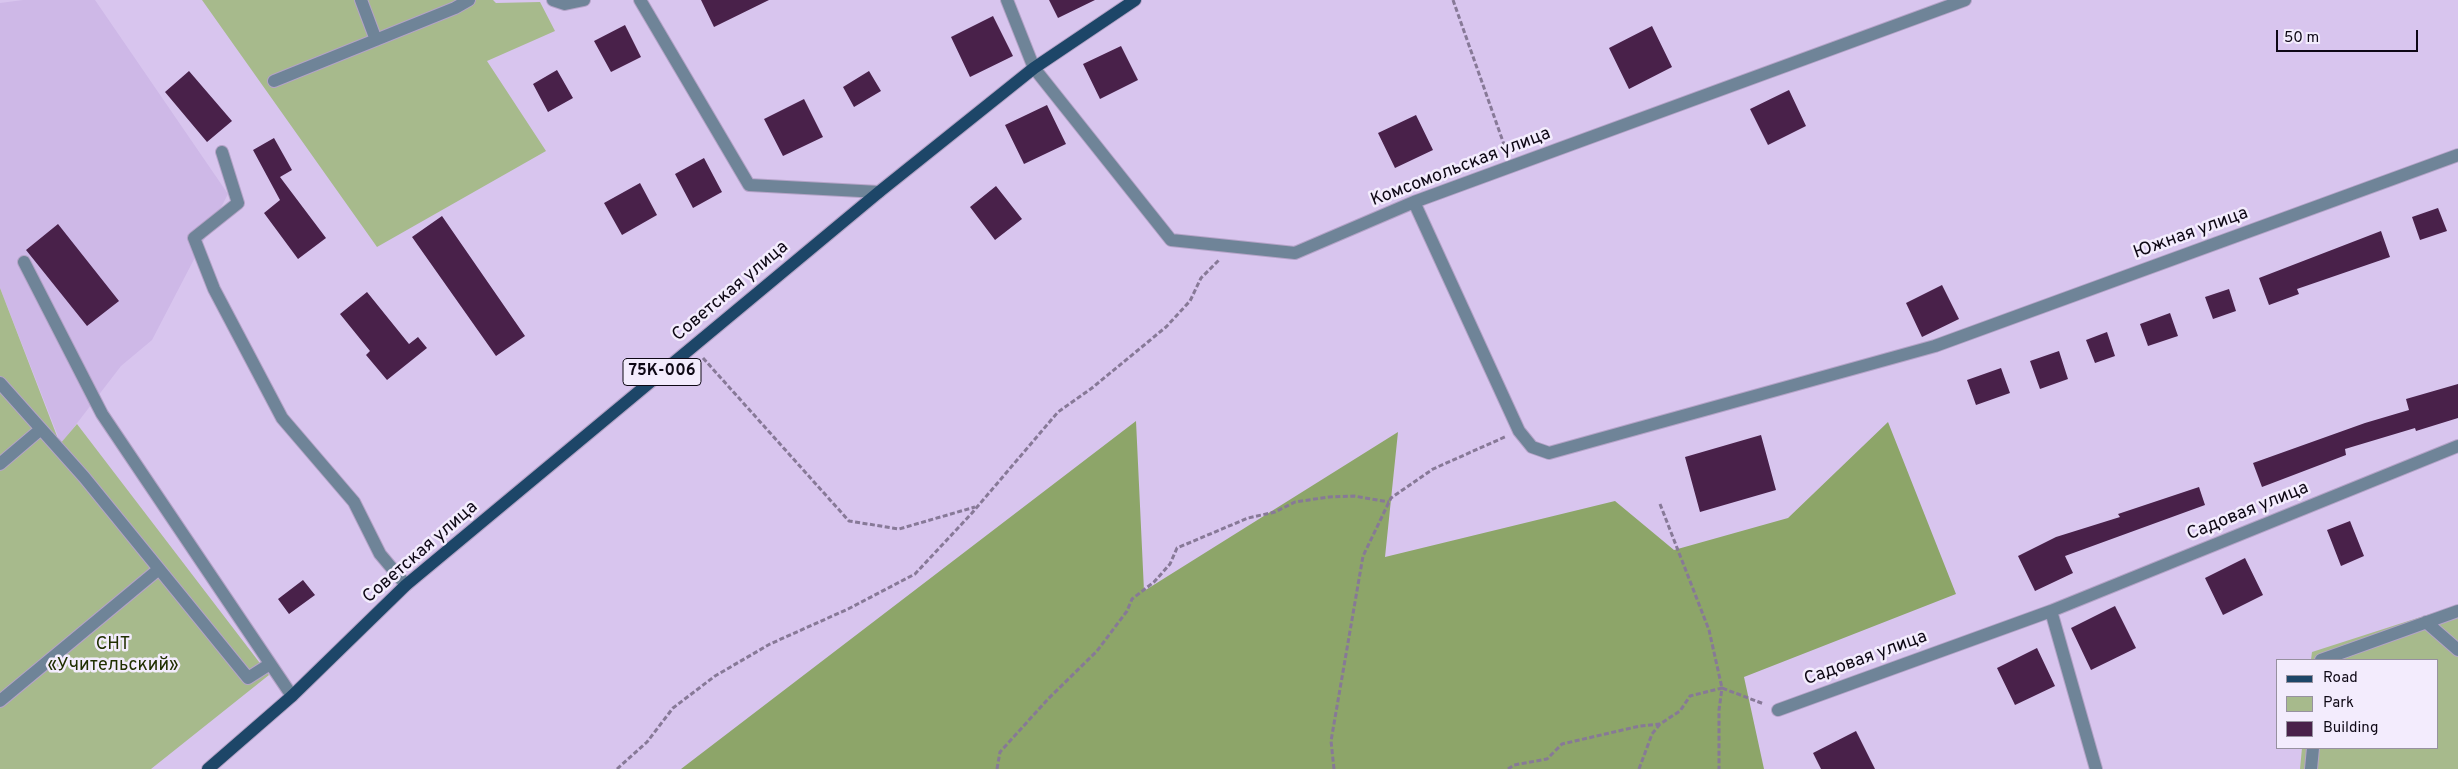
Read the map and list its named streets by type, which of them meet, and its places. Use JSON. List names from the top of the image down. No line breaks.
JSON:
{"streets":{"main road":["Советская улица","75К-006"],"street":["Комсомольская улица","Южная улица","Садовая улица"]},"crossings":[["Комсомольская улица","Южная улица"],["Комсомольская улица","Советская улица"]],"parks":["СНТ «Учительский»"],"legend":["Road","Park","Building"],"scale_bar":"50 m"}
